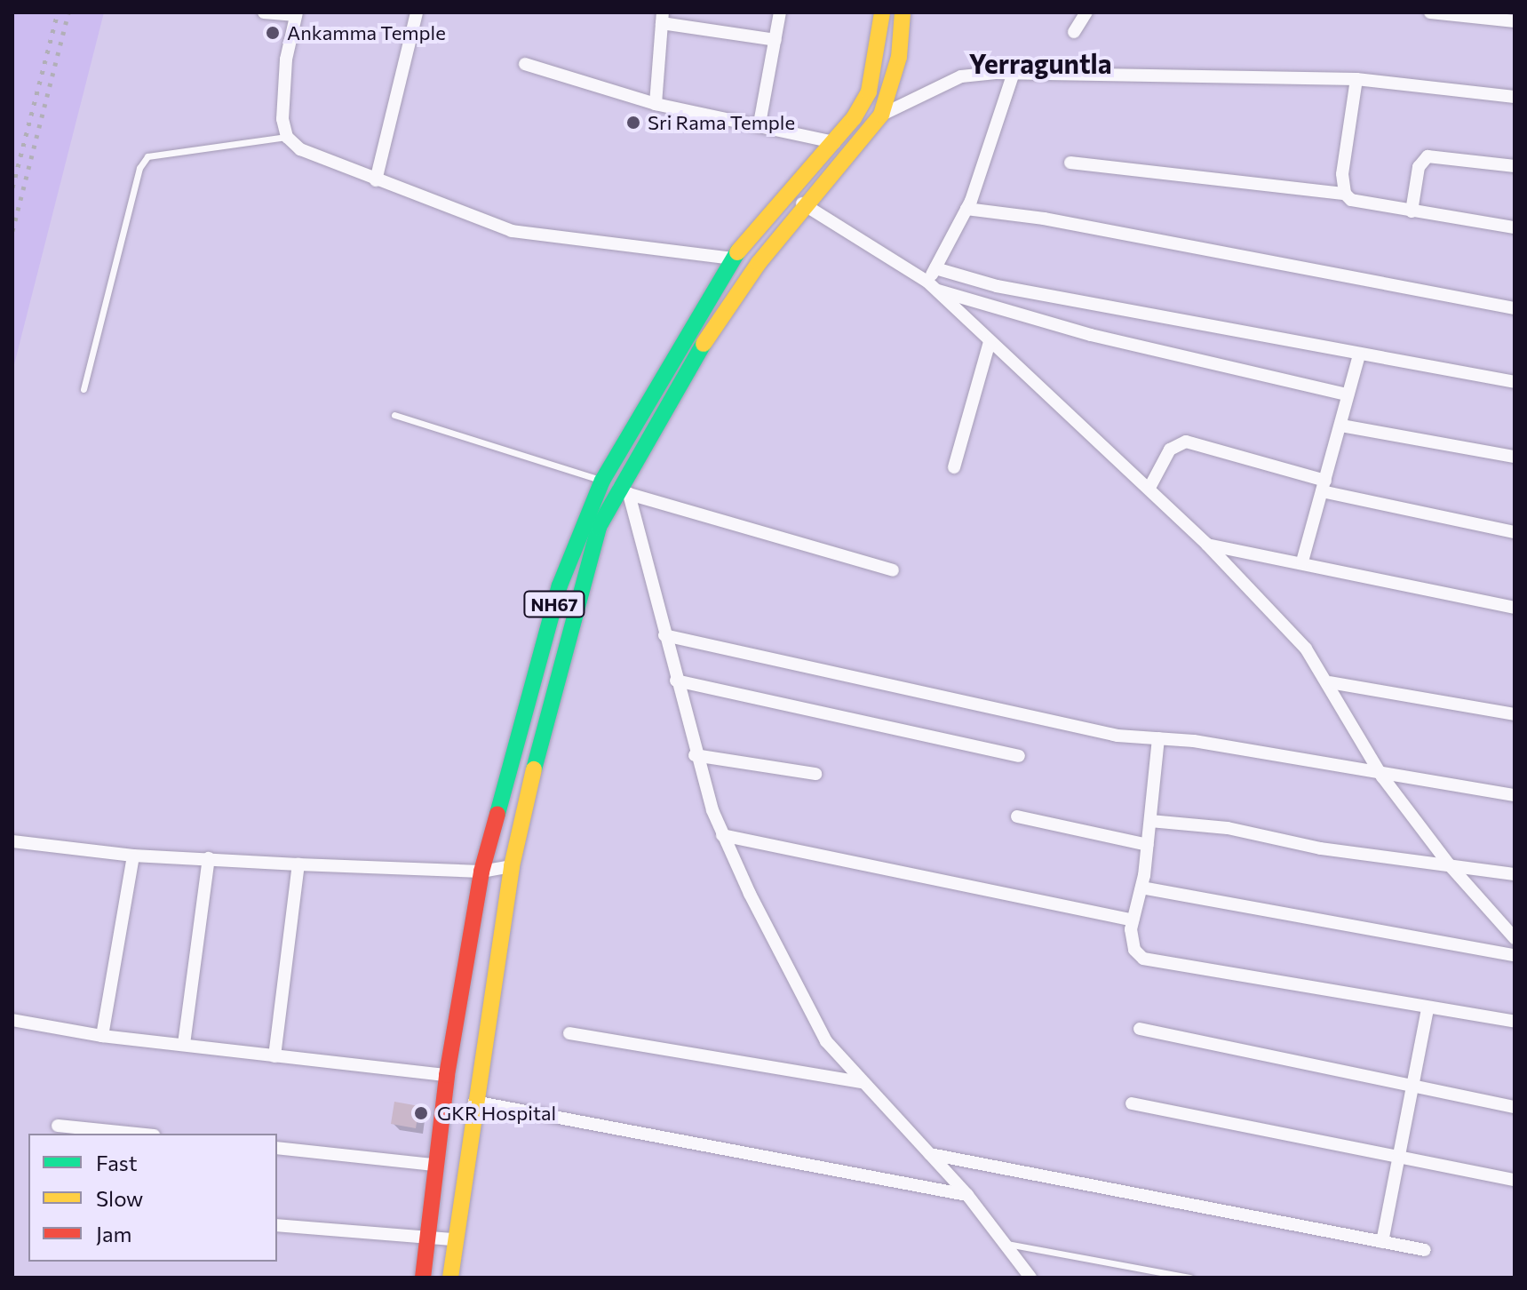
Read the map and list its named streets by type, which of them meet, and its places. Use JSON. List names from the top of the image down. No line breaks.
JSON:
{"streets":{"highway":["NH67"]},"districts":["Yerraguntla"],"places":["Ankamma Temple","Sri Rama Temple","GKR Hospital"],"legend":["Fast","Slow","Jam"]}
